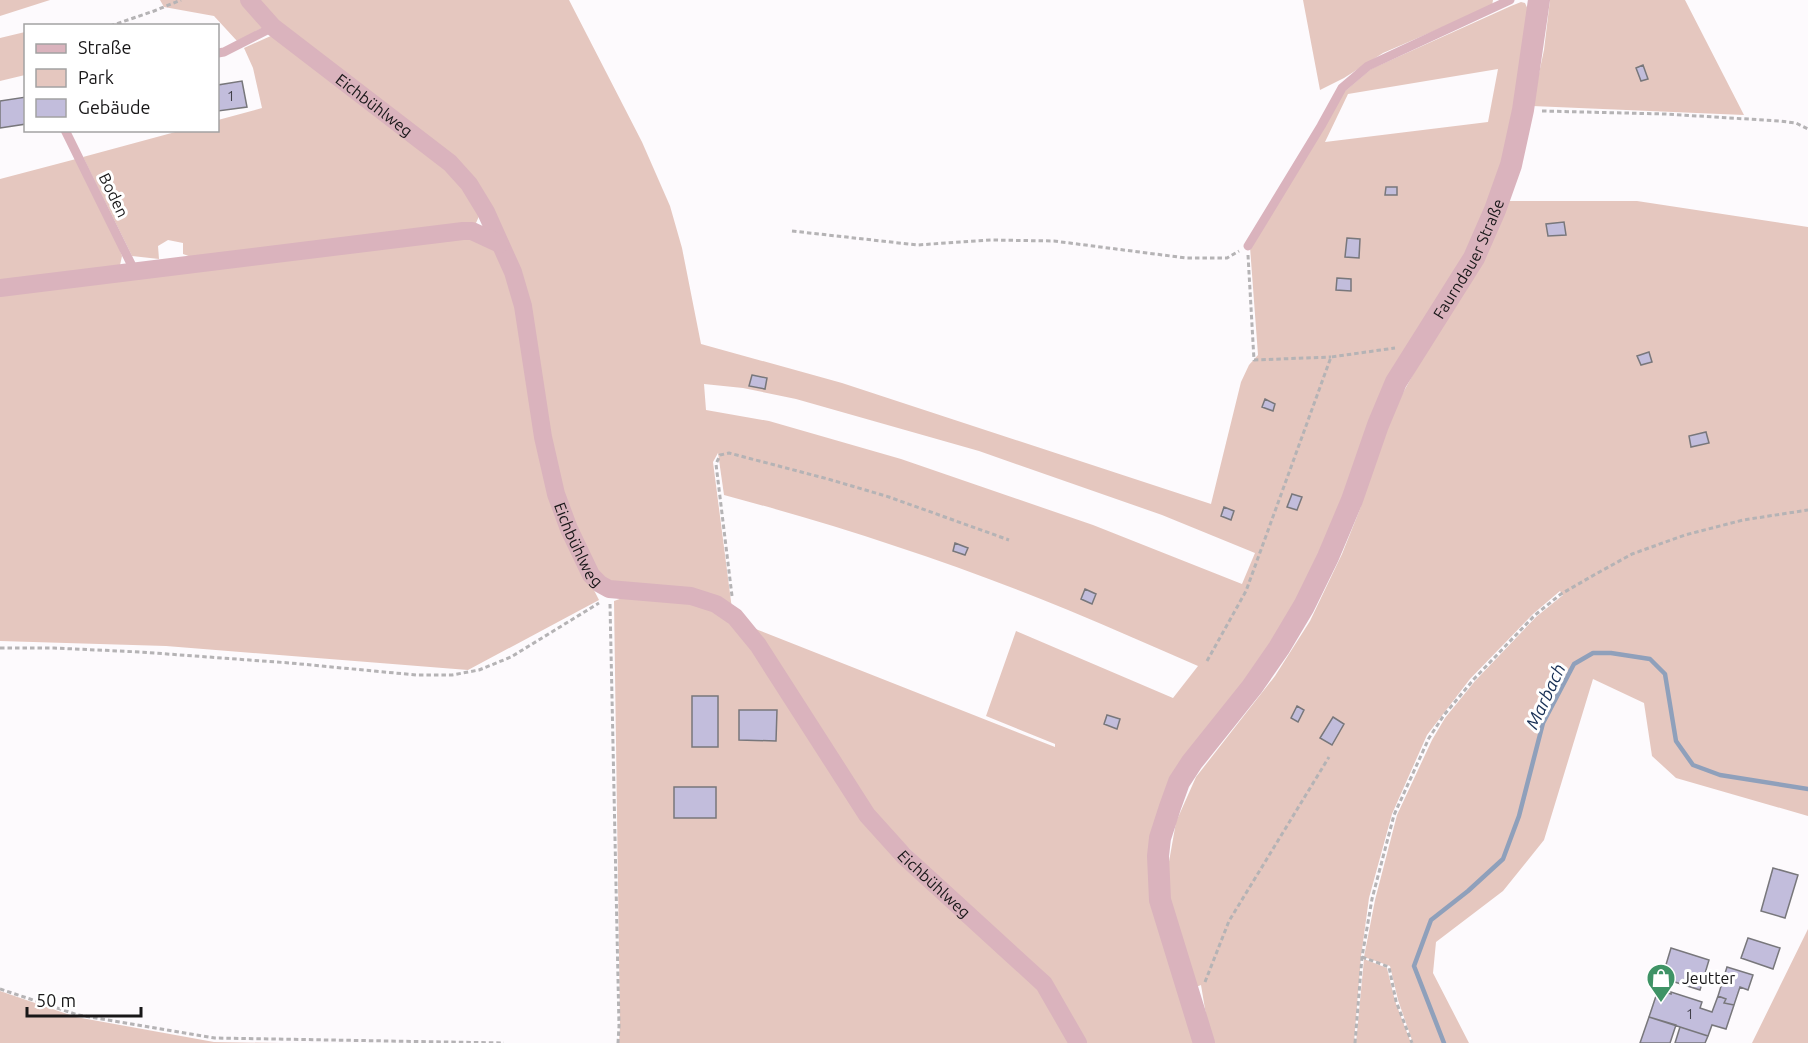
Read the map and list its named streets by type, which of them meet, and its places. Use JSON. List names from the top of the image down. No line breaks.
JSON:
{"streets":{"street":["Eichbühlweg","Faurndauer Straße"],"lane":["Boden"]},"water":["Marbach"],"places":{"shop":["Jeutter"]},"house_numbers":["1","1"],"legend":["Straße","Park","Gebäude"],"scale_bar":"50 m"}
